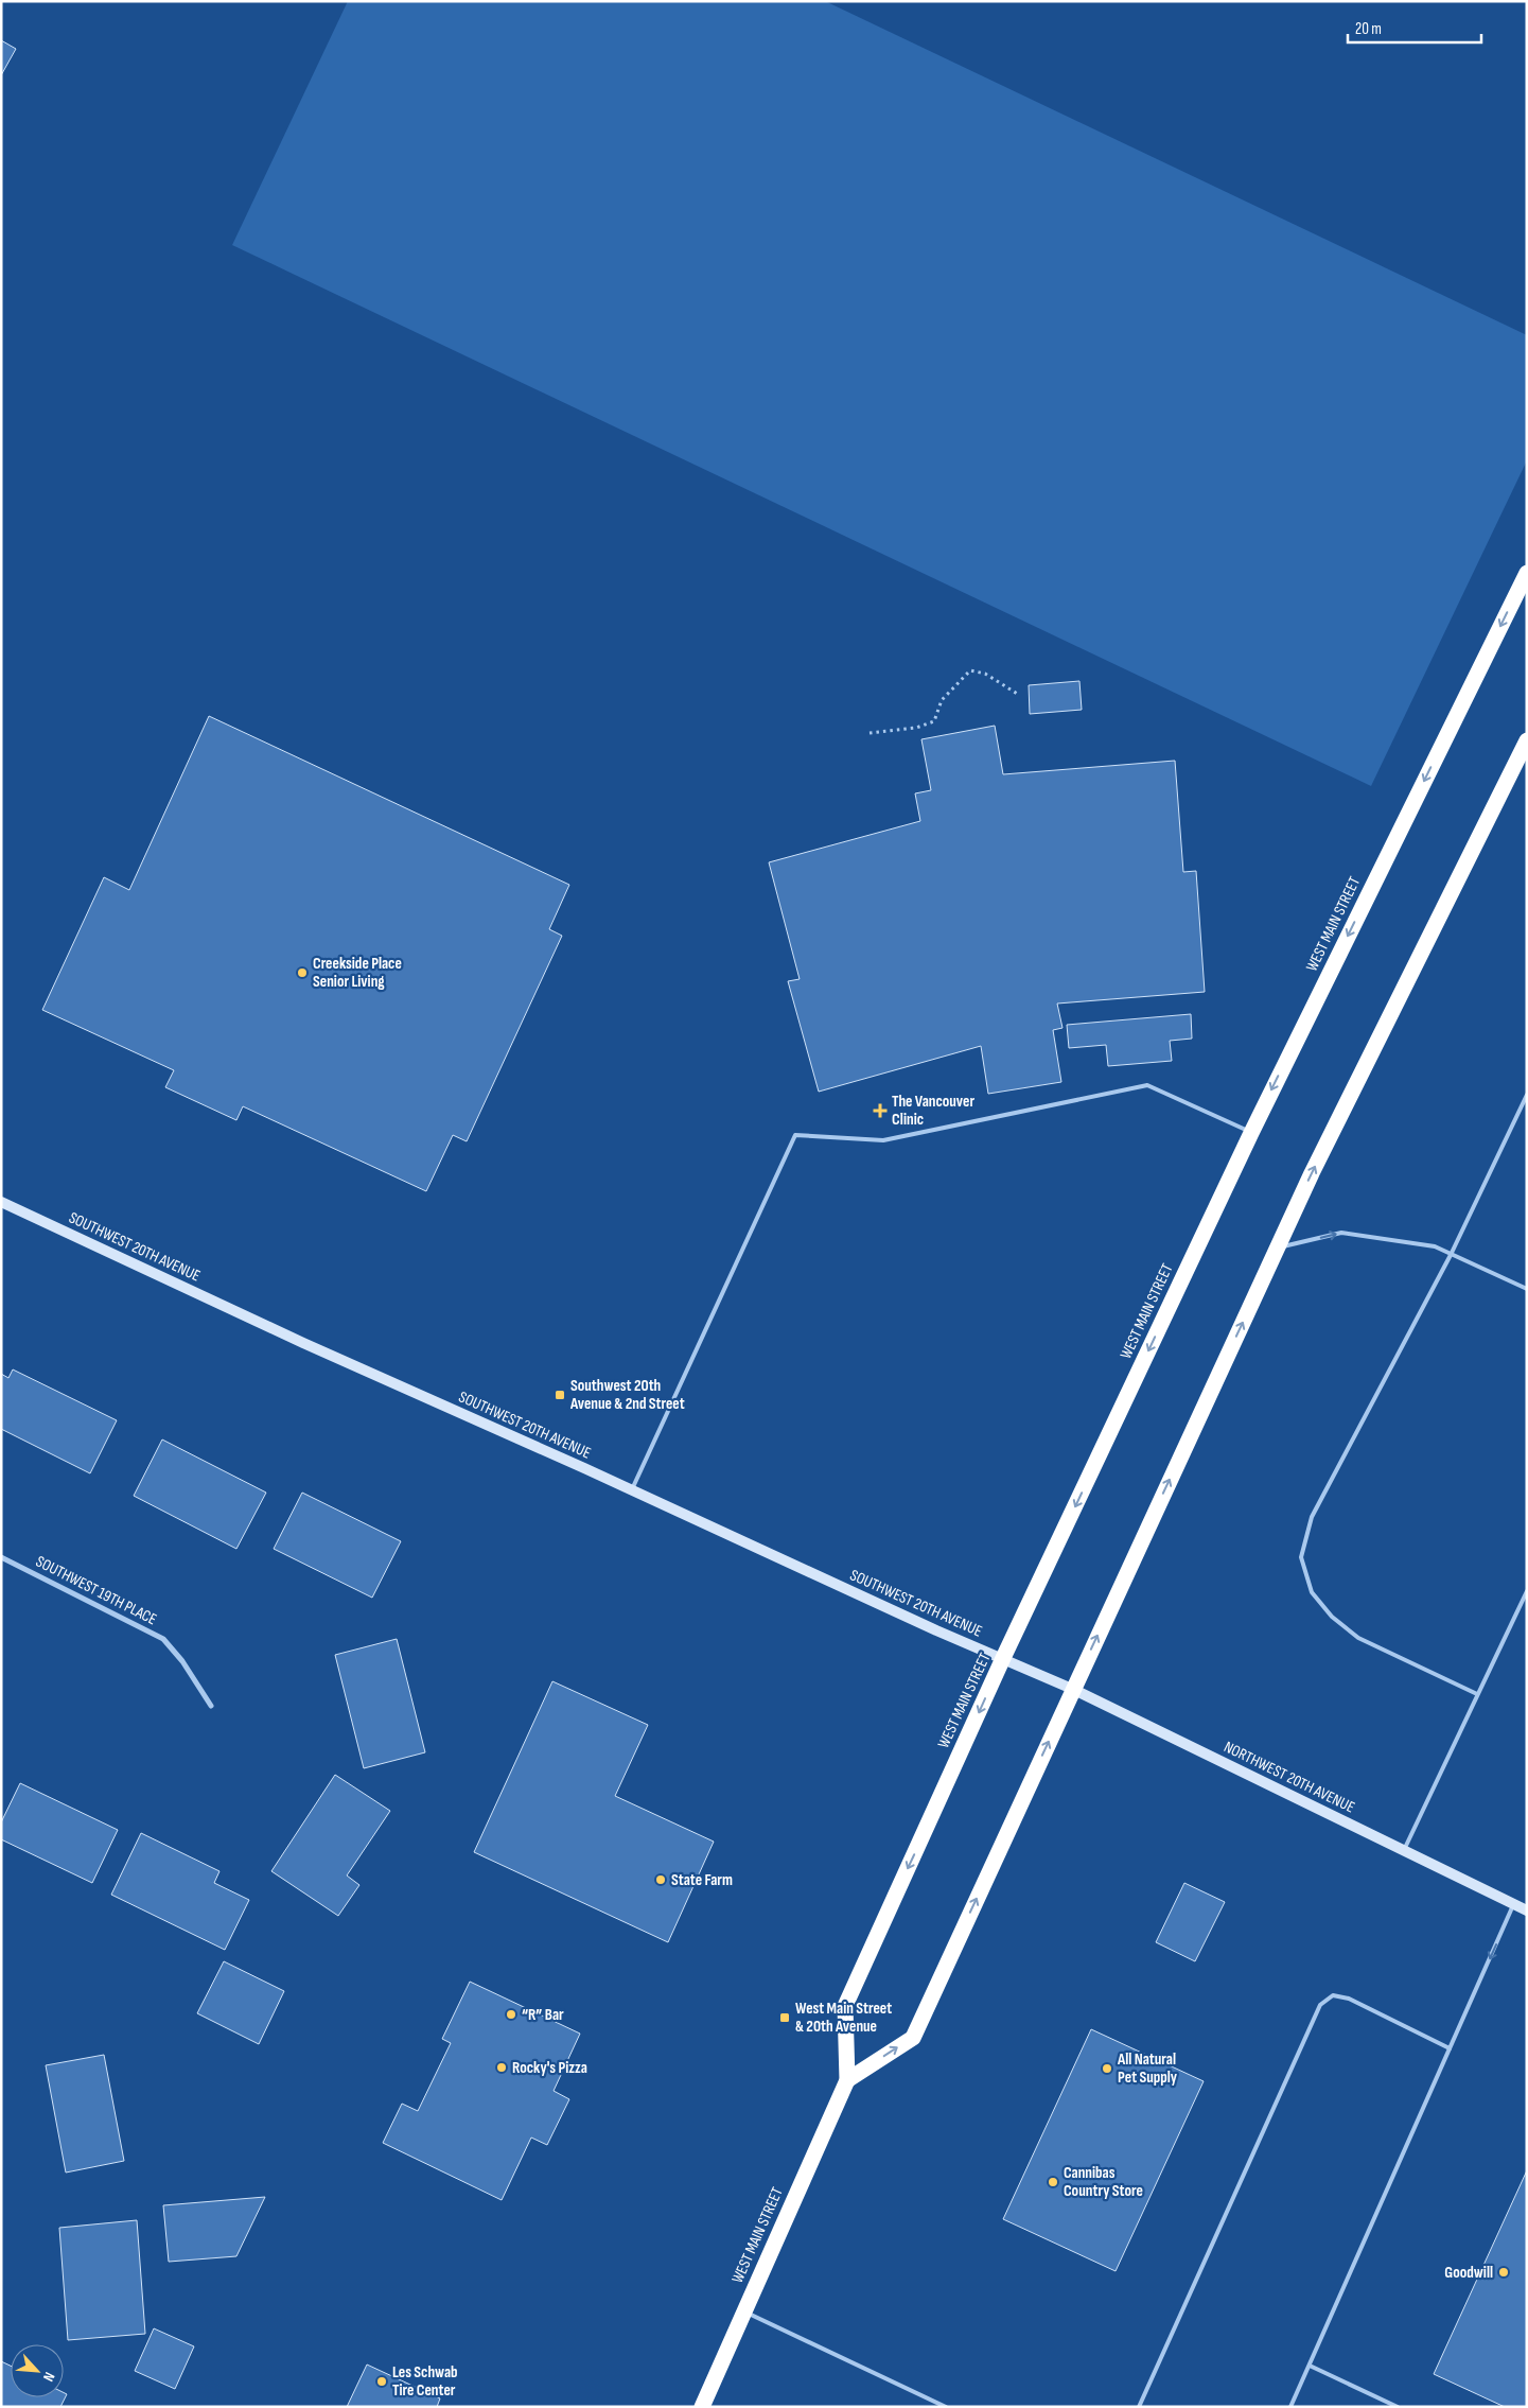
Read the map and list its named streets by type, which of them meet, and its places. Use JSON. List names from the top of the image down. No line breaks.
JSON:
{"streets":{"highway":["WEST MAIN STREET"],"street":["SOUTHWEST 20TH AVENUE","SOUTHWEST 19TH PLACE","NORTHWEST 20TH AVENUE"]},"crossings":[["WEST MAIN STREET","SOUTHWEST 20TH AVENUE"],["SOUTHWEST 20TH AVENUE","NORTHWEST 20TH AVENUE"]],"places":{"other":["Creekside Place Senior Living","State Farm","“R” Bar","Rocky's Pizza","All Natural Pet Supply","Cannibas Country Store","Goodwill","Les Schwab Tire Center"],"health":["The Vancouver Clinic"],"transit":["Southwest 20th Avenue & 2nd Street","West Main Street & 20th Avenue"]},"scale_bar":"20 m","north":"bottom right"}
